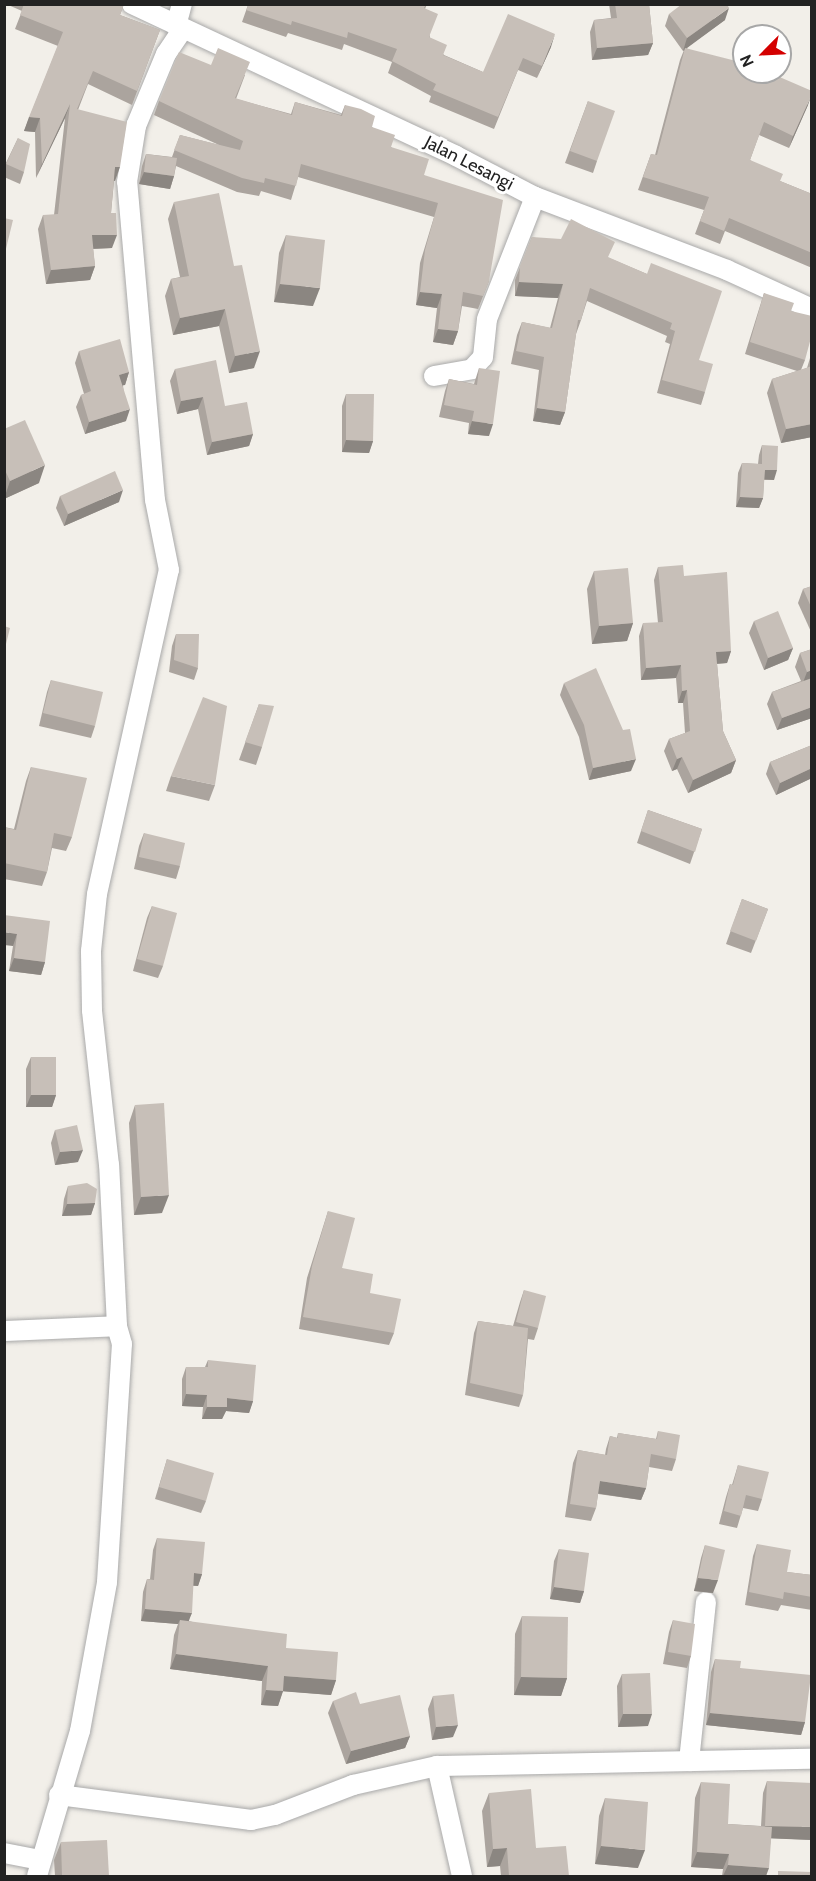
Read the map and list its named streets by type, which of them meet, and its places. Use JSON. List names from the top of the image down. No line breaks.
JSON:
{"streets":{"street":["Jalan Lesangi"]},"north":"bottom left"}
